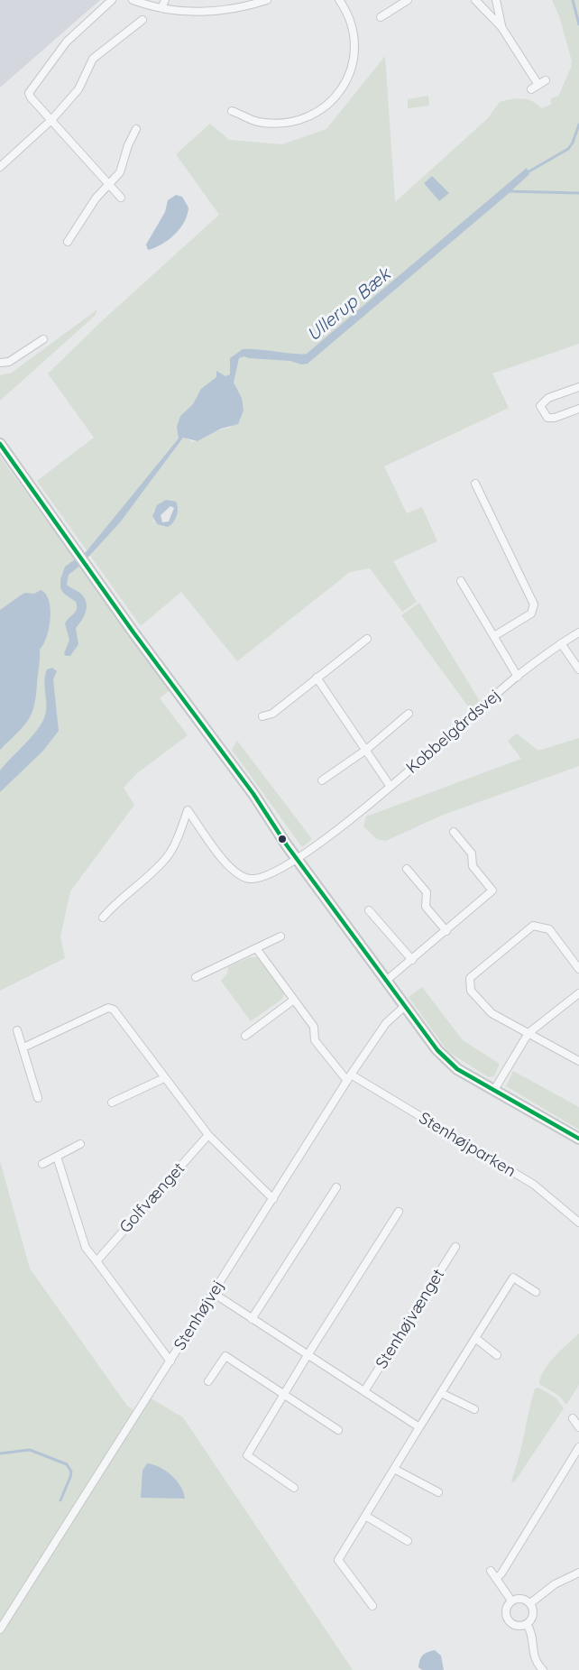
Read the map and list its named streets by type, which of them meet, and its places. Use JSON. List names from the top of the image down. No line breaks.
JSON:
{"streets":{"street":["Kobbelgårdsvej","Stenhøjparken","Golfvænget","Stenhøjvej","Stenhøjvænget"]},"crossings":[["Stenhøjparken","Stenhøjvej"]],"water":["Ullerup Bæk"]}
